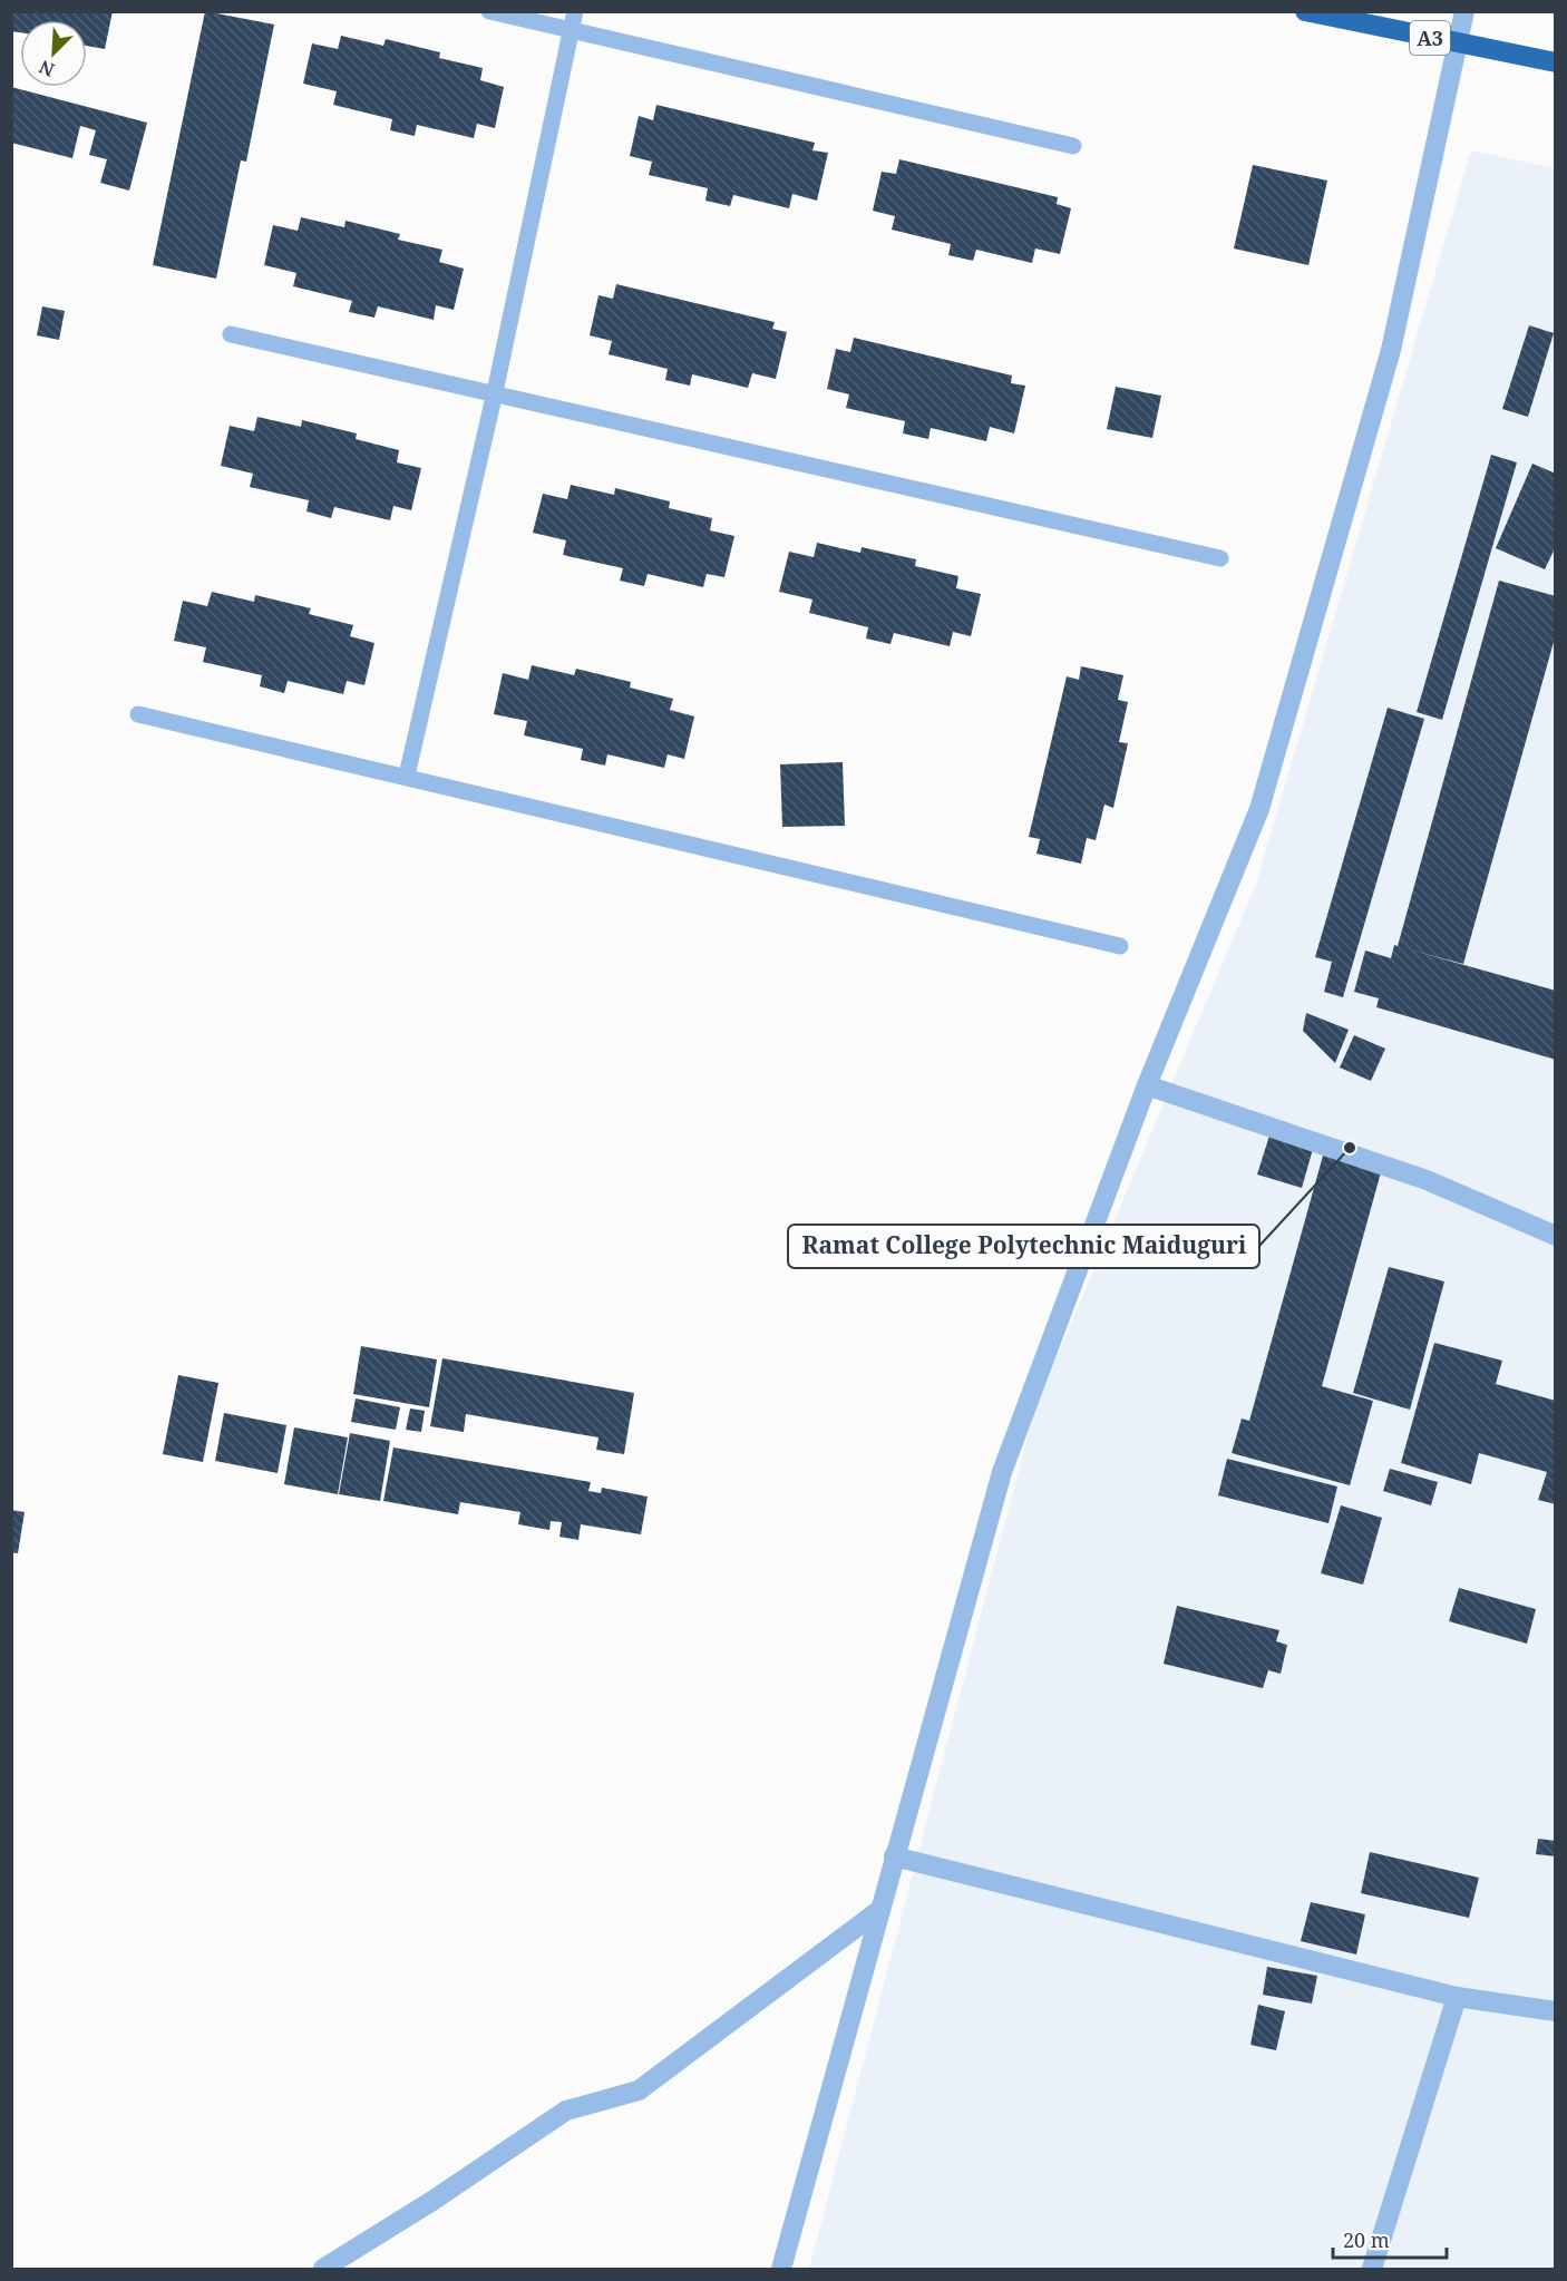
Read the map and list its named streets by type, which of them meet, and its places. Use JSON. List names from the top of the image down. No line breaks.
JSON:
{"streets":{"highway":["A3"]},"places":["Ramat College Polytechnic Maiduguri"],"scale_bar":"20 m","north":"bottom left"}
